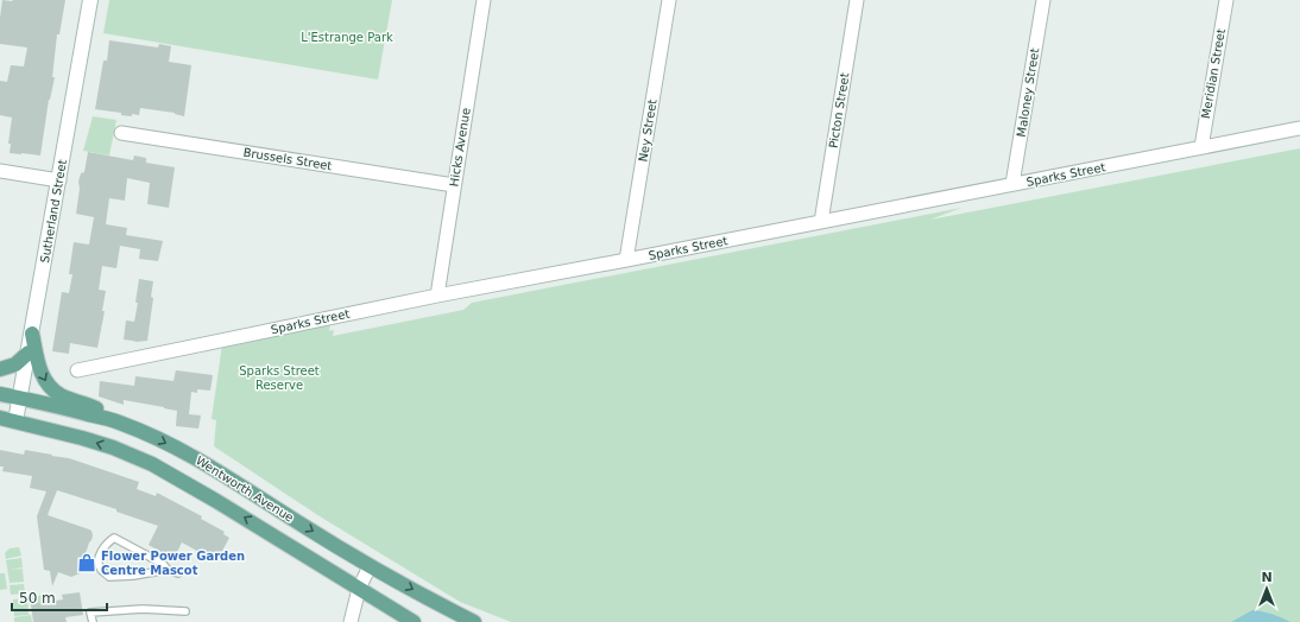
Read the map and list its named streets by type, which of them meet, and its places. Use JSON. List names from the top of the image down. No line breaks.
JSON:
{"streets":{"main road":["Wentworth Avenue"],"street":["Meridian Street","Maloney Street","Picton Street","Ney Street","Hicks Avenue","Brussels Street","Sparks Street","Sutherland Street"]},"crossings":[["Meridian Street","Sparks Street"],["Maloney Street","Sparks Street"],["Picton Street","Sparks Street"],["Ney Street","Sparks Street"],["Hicks Avenue","Brussels Street"],["Hicks Avenue","Sparks Street"],["Sutherland Street","Wentworth Avenue"]],"parks":["L'Estrange Park","Sparks Street Reserve"],"places":{"shop":["Flower Power Garden Centre Mascot"]},"scale_bar":"50 m","north":"top"}
